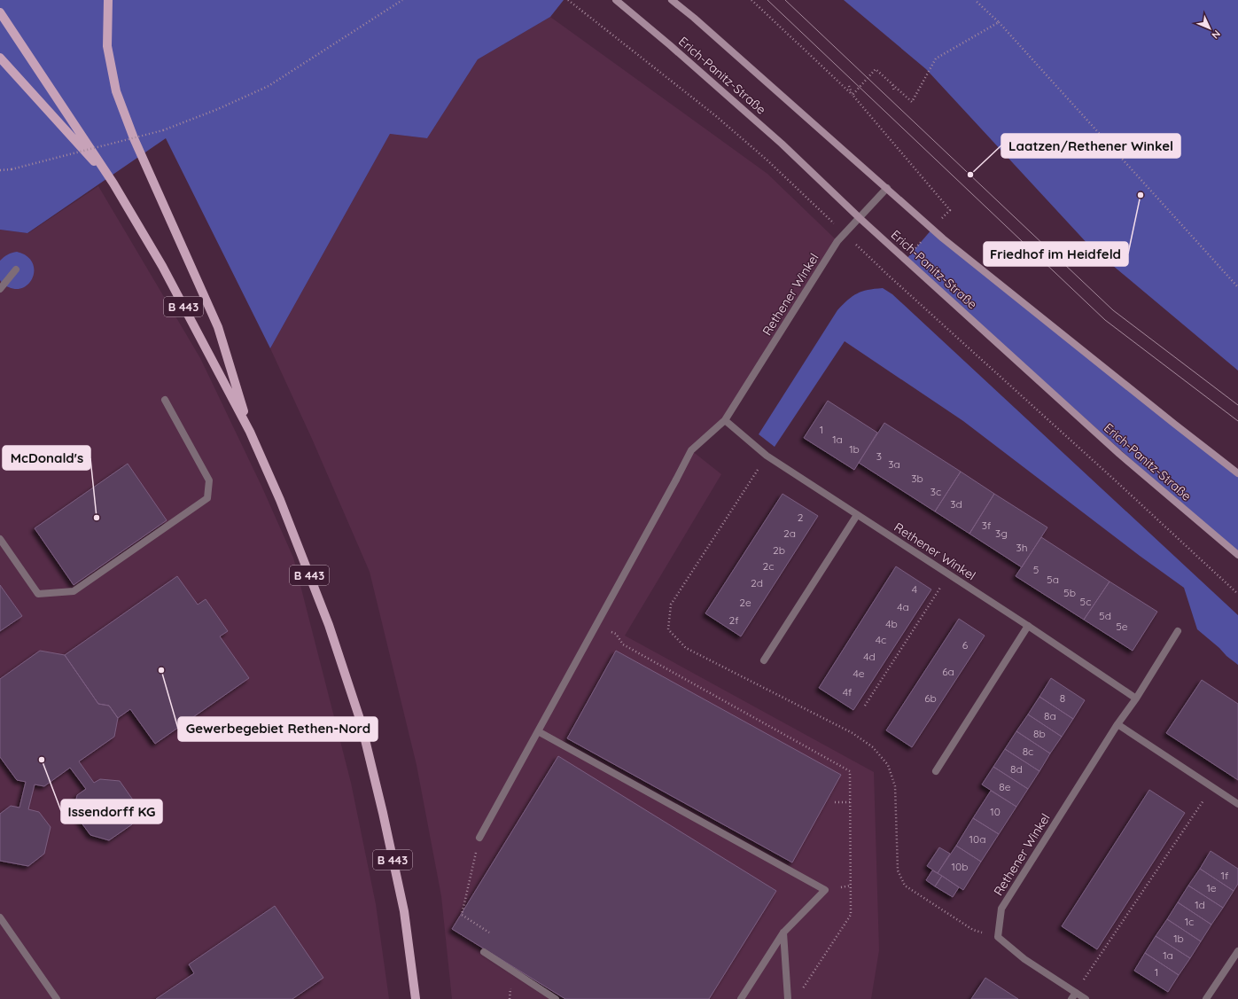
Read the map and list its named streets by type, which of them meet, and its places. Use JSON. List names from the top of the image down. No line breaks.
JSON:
{"streets":{"main road":["Erich-Panitz-Straße","B 443"],"street":["Rethener Winkel"]},"crossings":[["Erich-Panitz-Straße","Rethener Winkel"]],"places":["Laatzen/Rethener Winkel","Friedhof im Heidfeld","McDonald's","Gewerbegebiet Rethen-Nord","Issendorff KG"],"house_numbers":["1","1a","1b","3","3a","3b","3c","3d","2","3f","2a","3g","3h","2b","2c","5","5a","2d","4","5b","5c","2e","4a","5d","2f","4b","5e","4c","6","4d","6a","4e","4f","6b","8","8a","8b","8c","8d","8e","10","10a","10b","1f","1e","1d","1c","1b","1a","1"],"north":"bottom right"}
